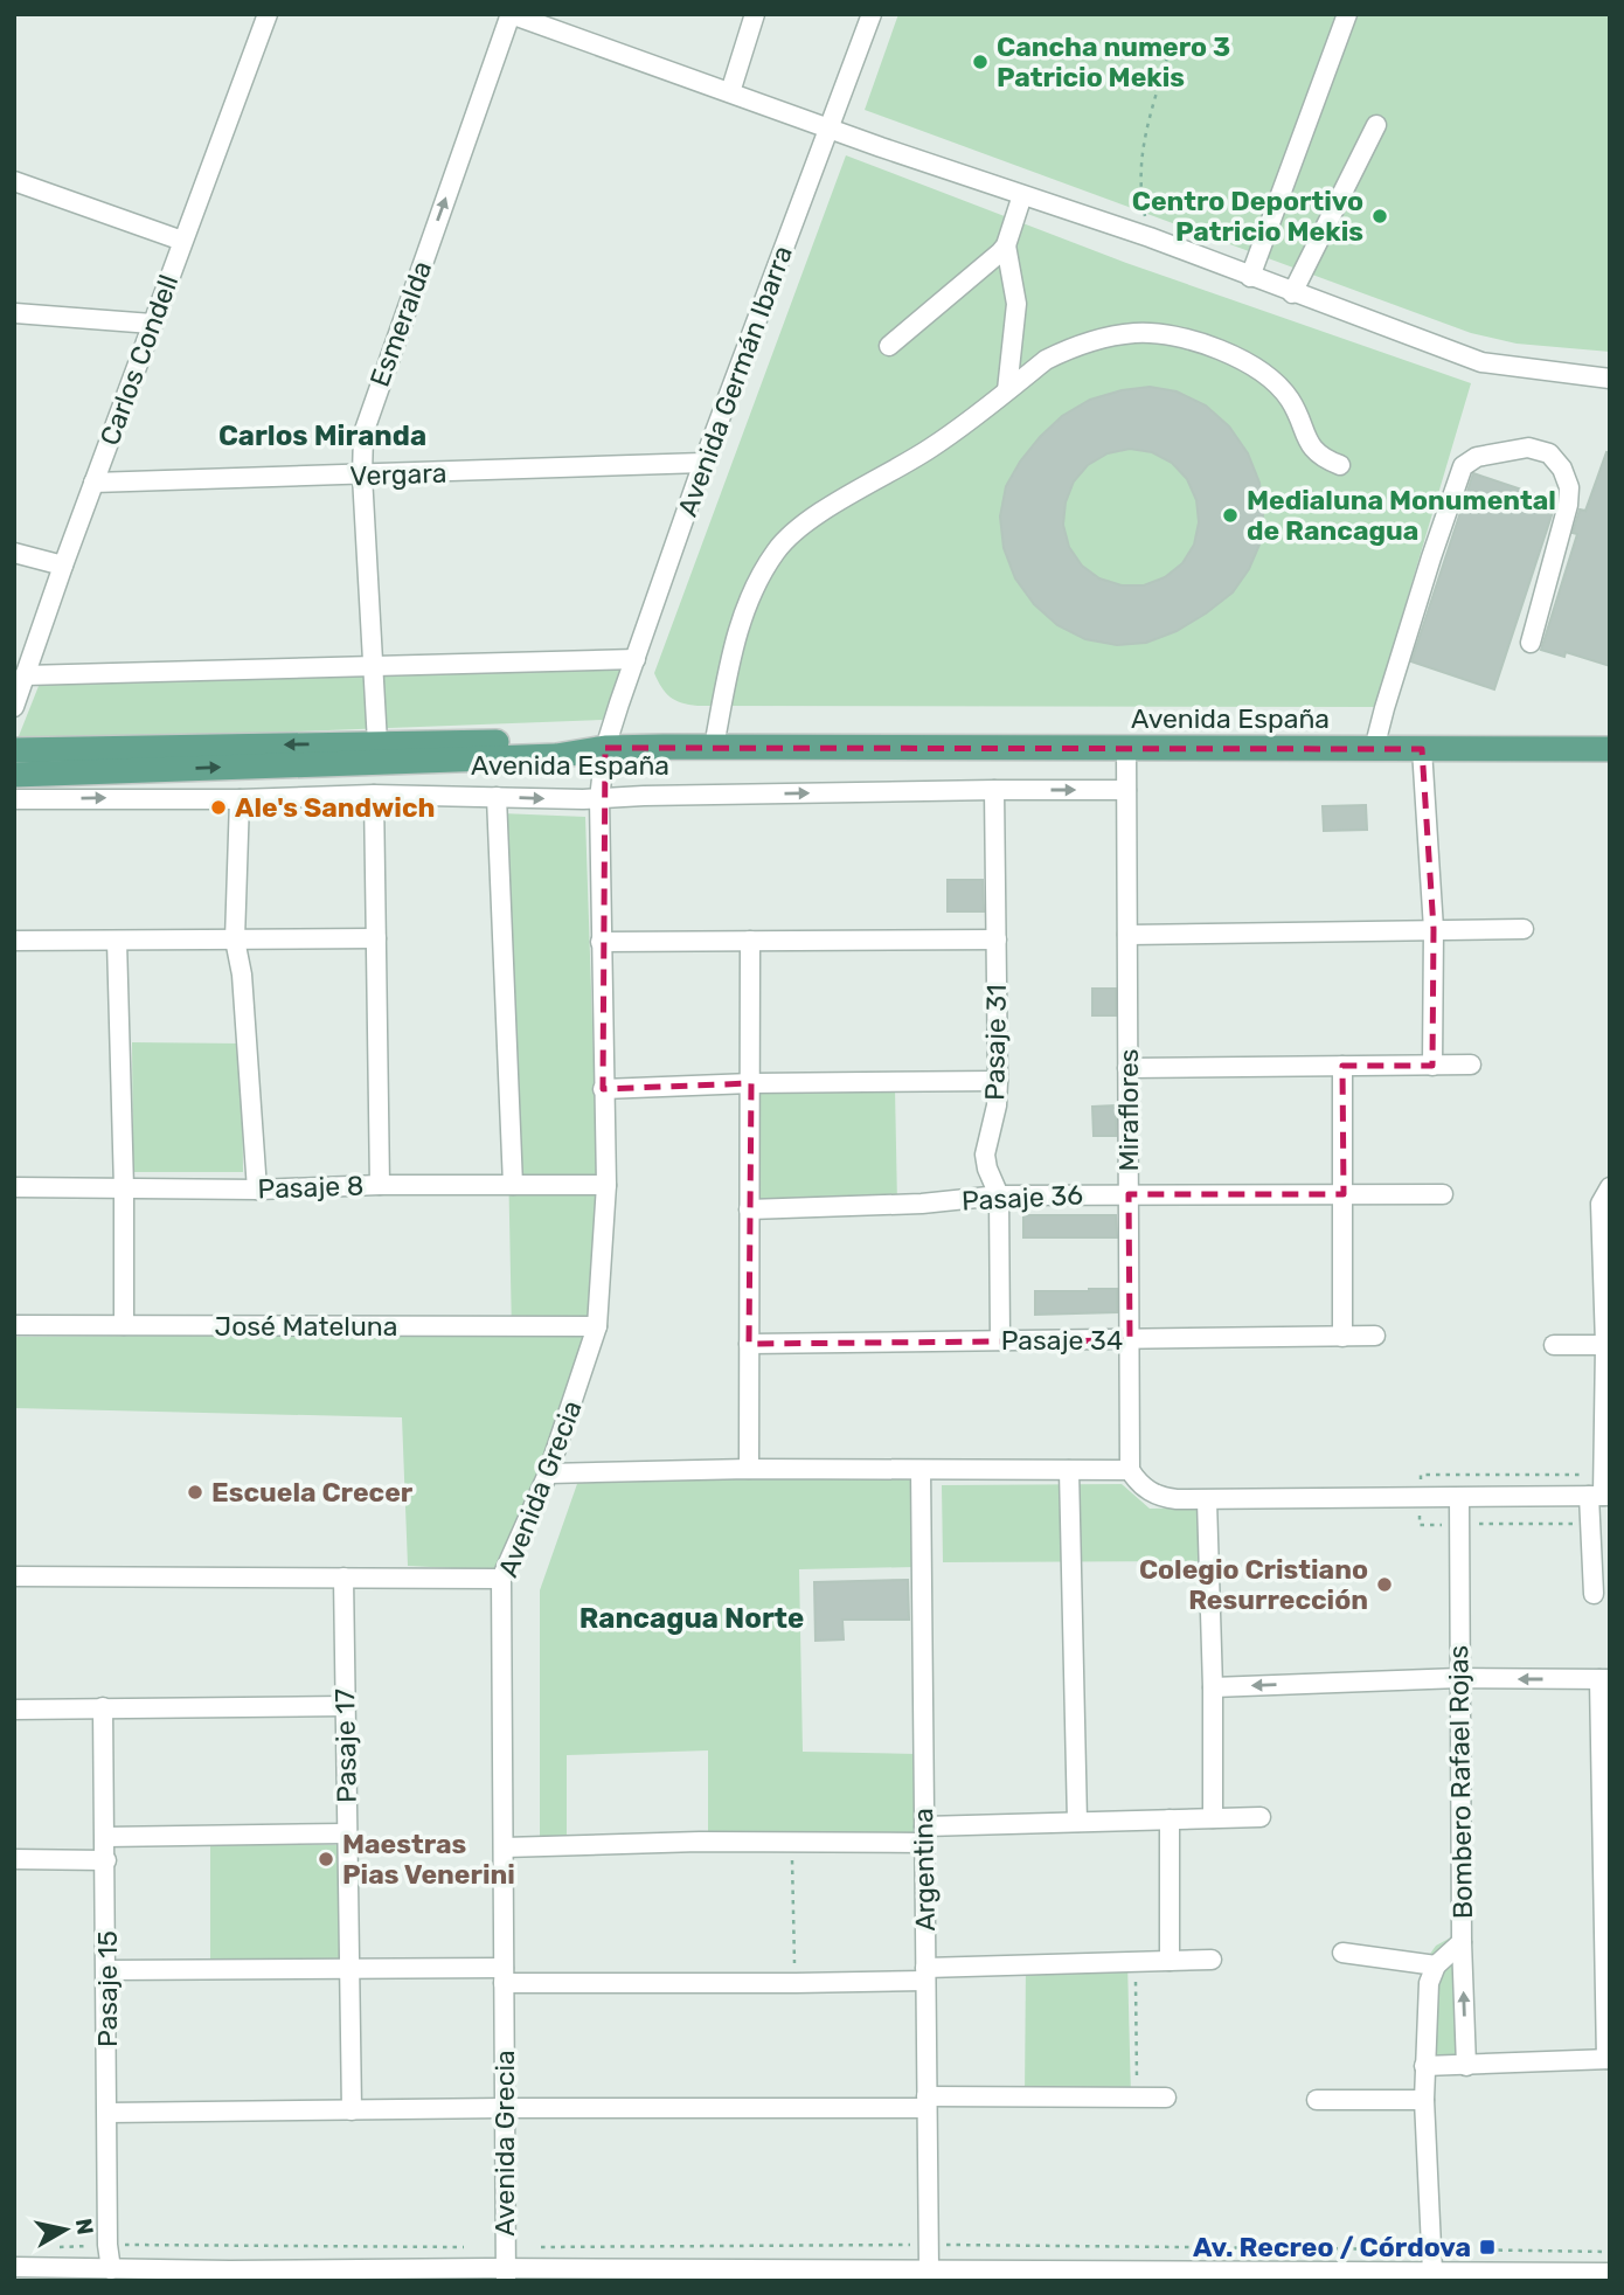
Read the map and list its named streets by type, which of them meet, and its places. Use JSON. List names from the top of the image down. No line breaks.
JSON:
{"streets":{"main road":["Avenida España"],"street":["Esmeralda","Carlos Condell","Avenida Germán Ibarra","Vergara","Pasaje 31","Miraflores","Pasaje 8","Pasaje 36","José Mateluna","Pasaje 34","Avenida Grecia","Pasaje 17","Bombero Rafael Rojas","Argentina","Pasaje 15"]},"crossings":[["Esmeralda","Vergara"],["Esmeralda","Avenida España"],["Carlos Condell","Vergara"],["Avenida Germán Ibarra","Vergara"],["Avenida Germán Ibarra","Avenida España"],["Avenida Germán Ibarra","Avenida Grecia"],["Avenida España","Pasaje 31"],["Avenida España","Miraflores"],["Avenida España","Avenida Grecia"],["Pasaje 31","Pasaje 36"],["Pasaje 31","Pasaje 34"],["Miraflores","Pasaje 36"],["Miraflores","Pasaje 34"],["Pasaje 8","Avenida Grecia"],["José Mateluna","Avenida Grecia"]],"one_way":["Esmeralda"],"districts":["Carlos Miranda","Rancagua Norte"],"places":{"other":["Cancha numero 3 Patricio Mekis","Centro Deportivo Patricio Mekis","Medialuna Monumental de Rancagua","Ale's Sandwich","Escuela Crecer","Colegio Cristiano Resurrección","Maestras Pias Venerini"],"transit":["Av. Recreo / Córdova"]},"north":"right"}
